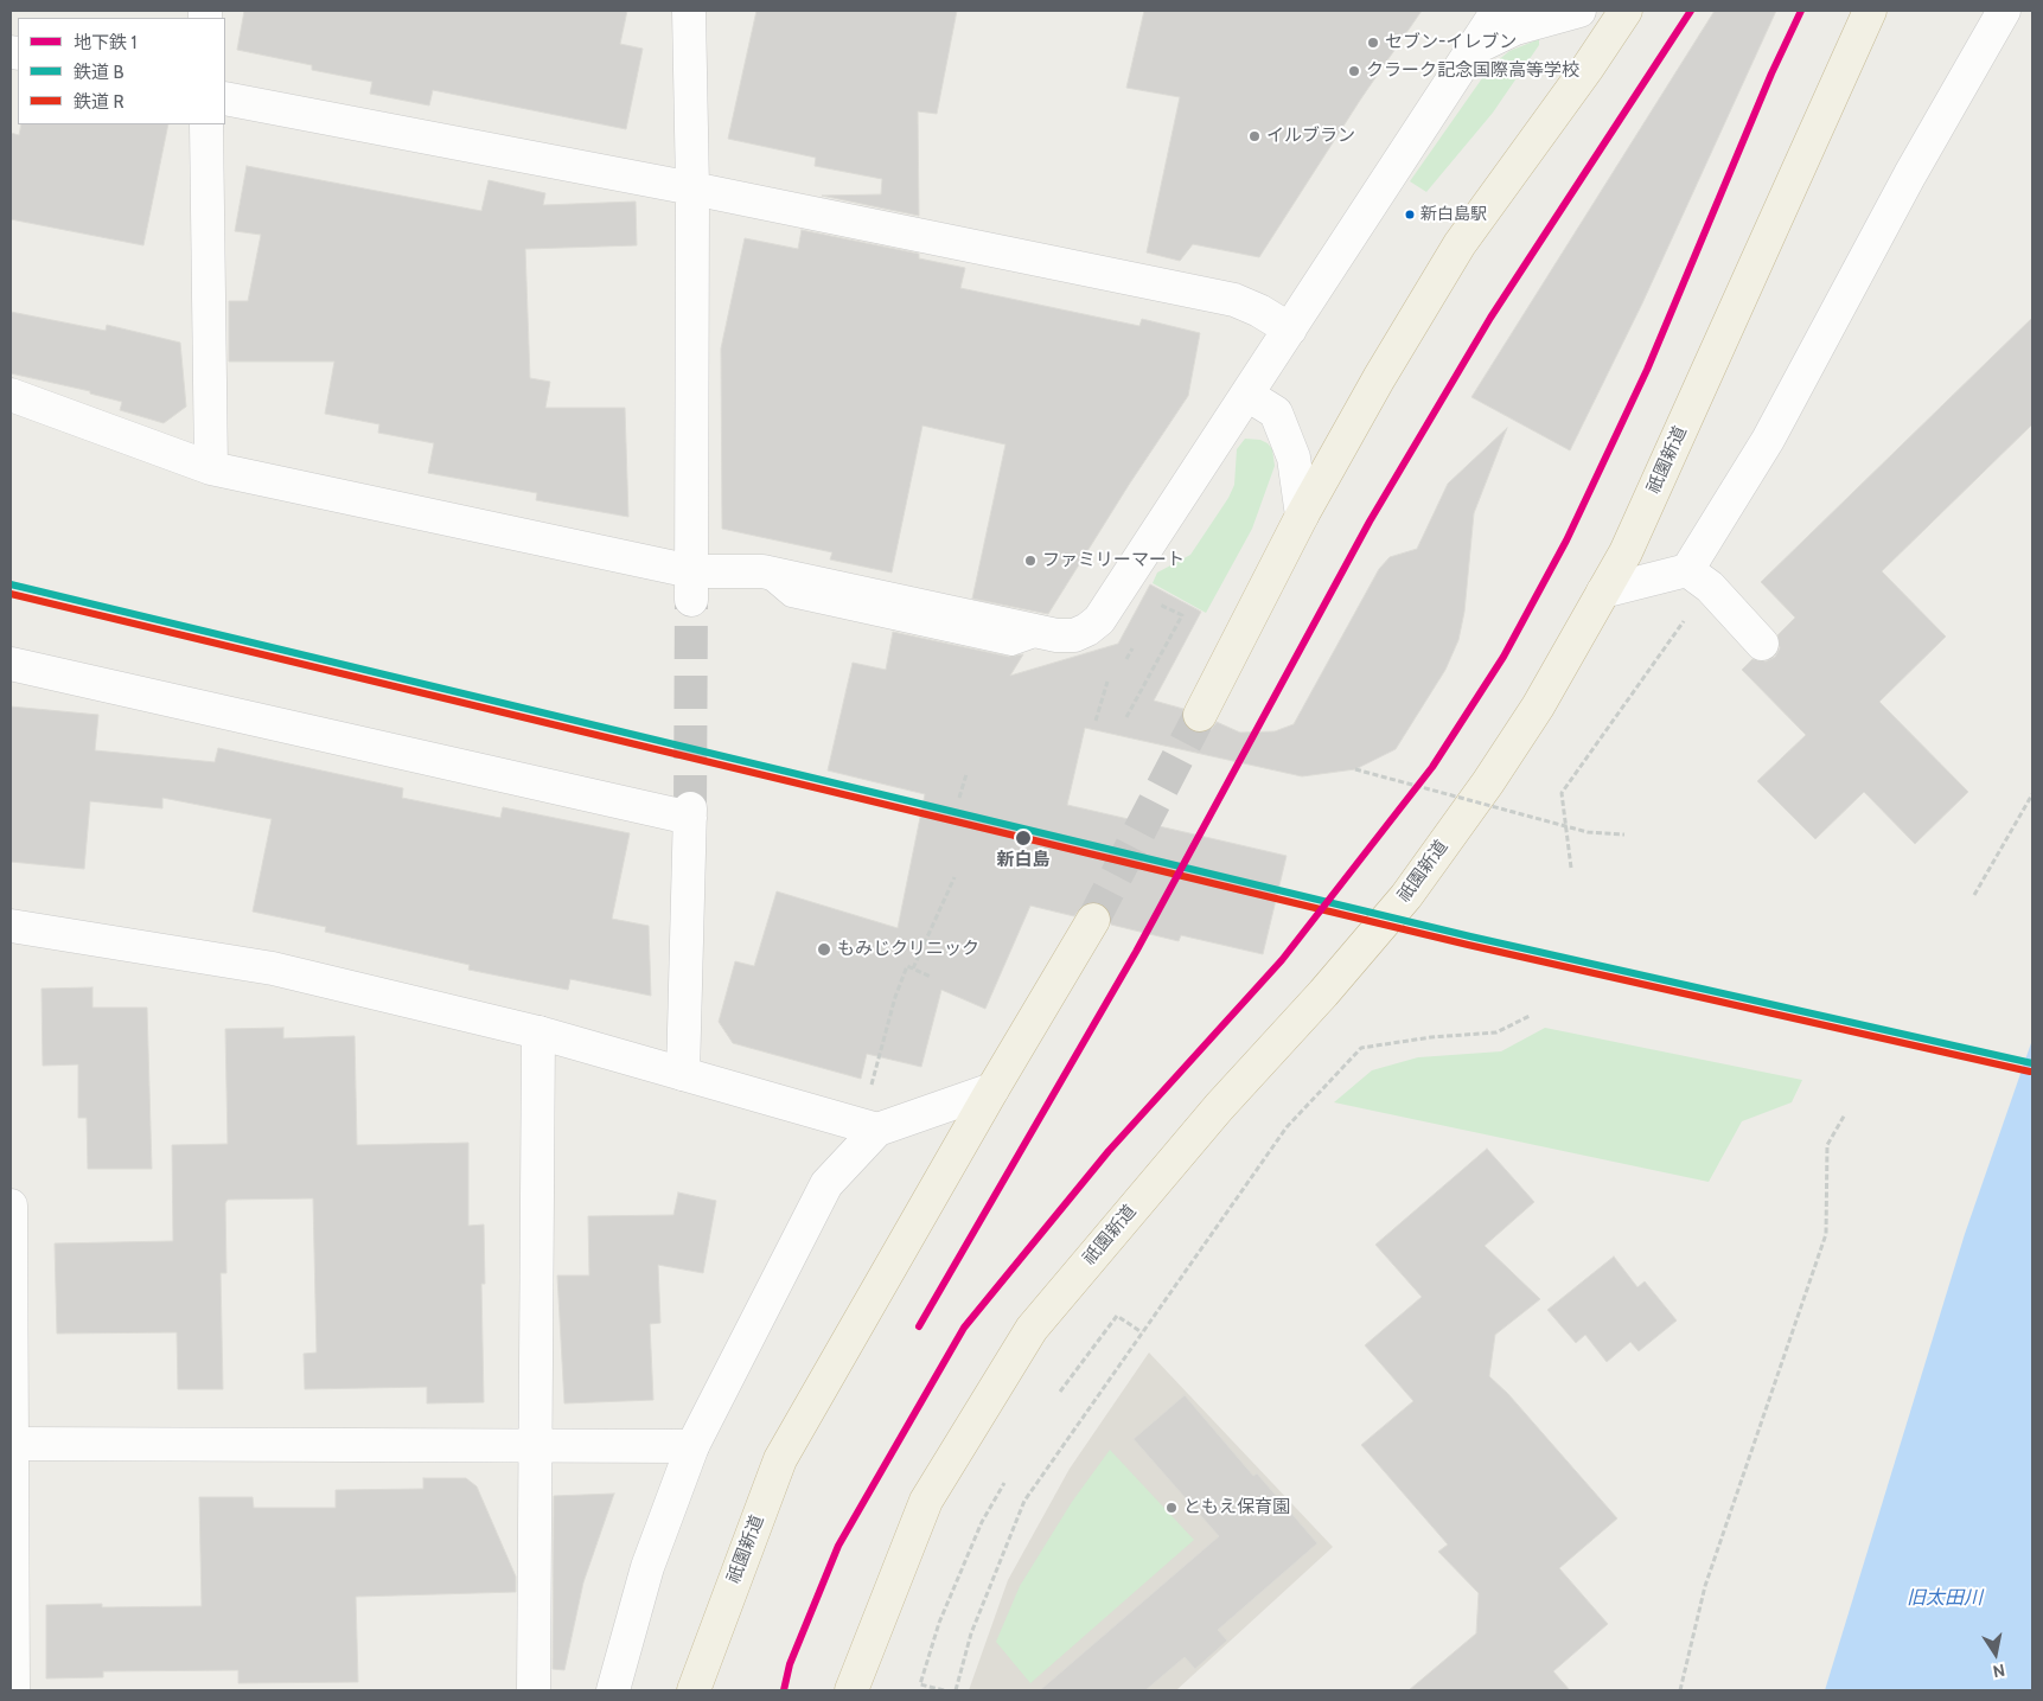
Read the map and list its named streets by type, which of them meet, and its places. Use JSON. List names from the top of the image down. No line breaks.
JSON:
{"streets":{"highway":["祇園新道"]},"water":["旧太田川"],"places":["セブン-イレブン","クラーク記念国際高等学校","イルブラン","新白島駅","ファミリーマート","新白島","もみじクリニック","ともえ保育園"],"lines":["metro line 1","rail line B","rail line R"],"legend":["地下鉄 1","鉄道 B","鉄道 R"],"north":"bottom"}
